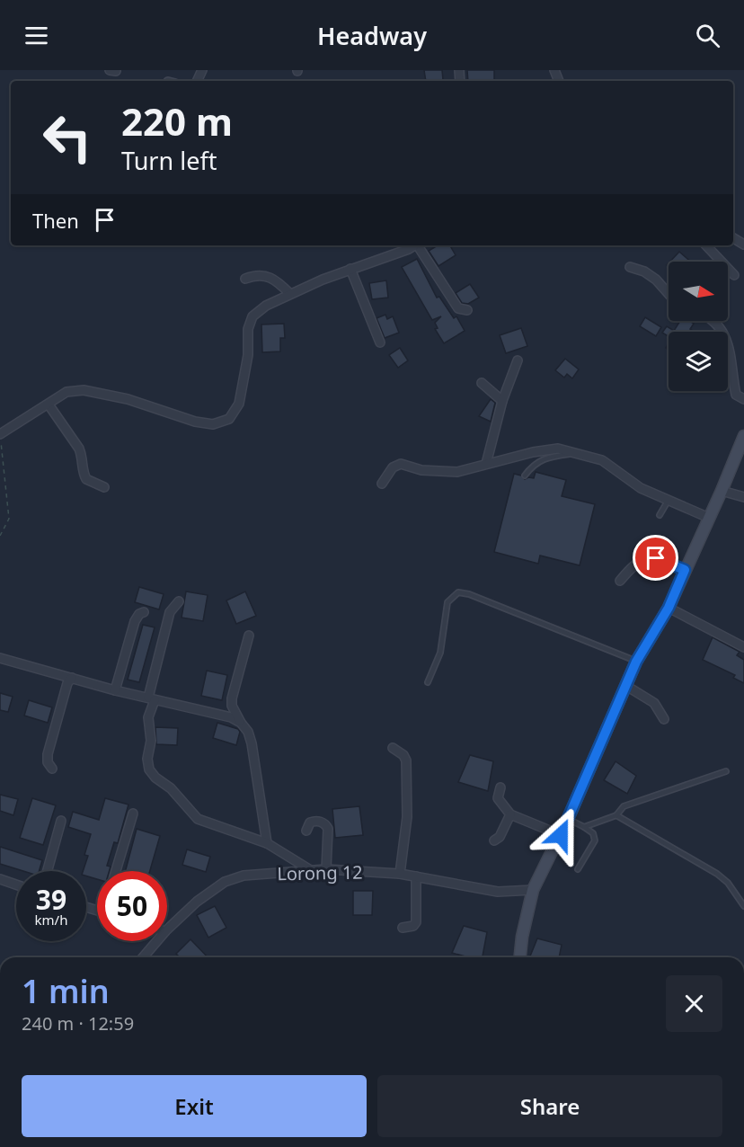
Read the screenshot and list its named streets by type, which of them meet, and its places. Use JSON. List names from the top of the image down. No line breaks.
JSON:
{"streets":{"street":["Lorong 12"]},"north":"right","page":{"header":"Headway","turn":["220 m","Turn left"],"then":"Then","speed":"39 km/h","limit":"50","heading":["1 min","240 m · 12:59"],"buttons":["Exit","Share"]}}
